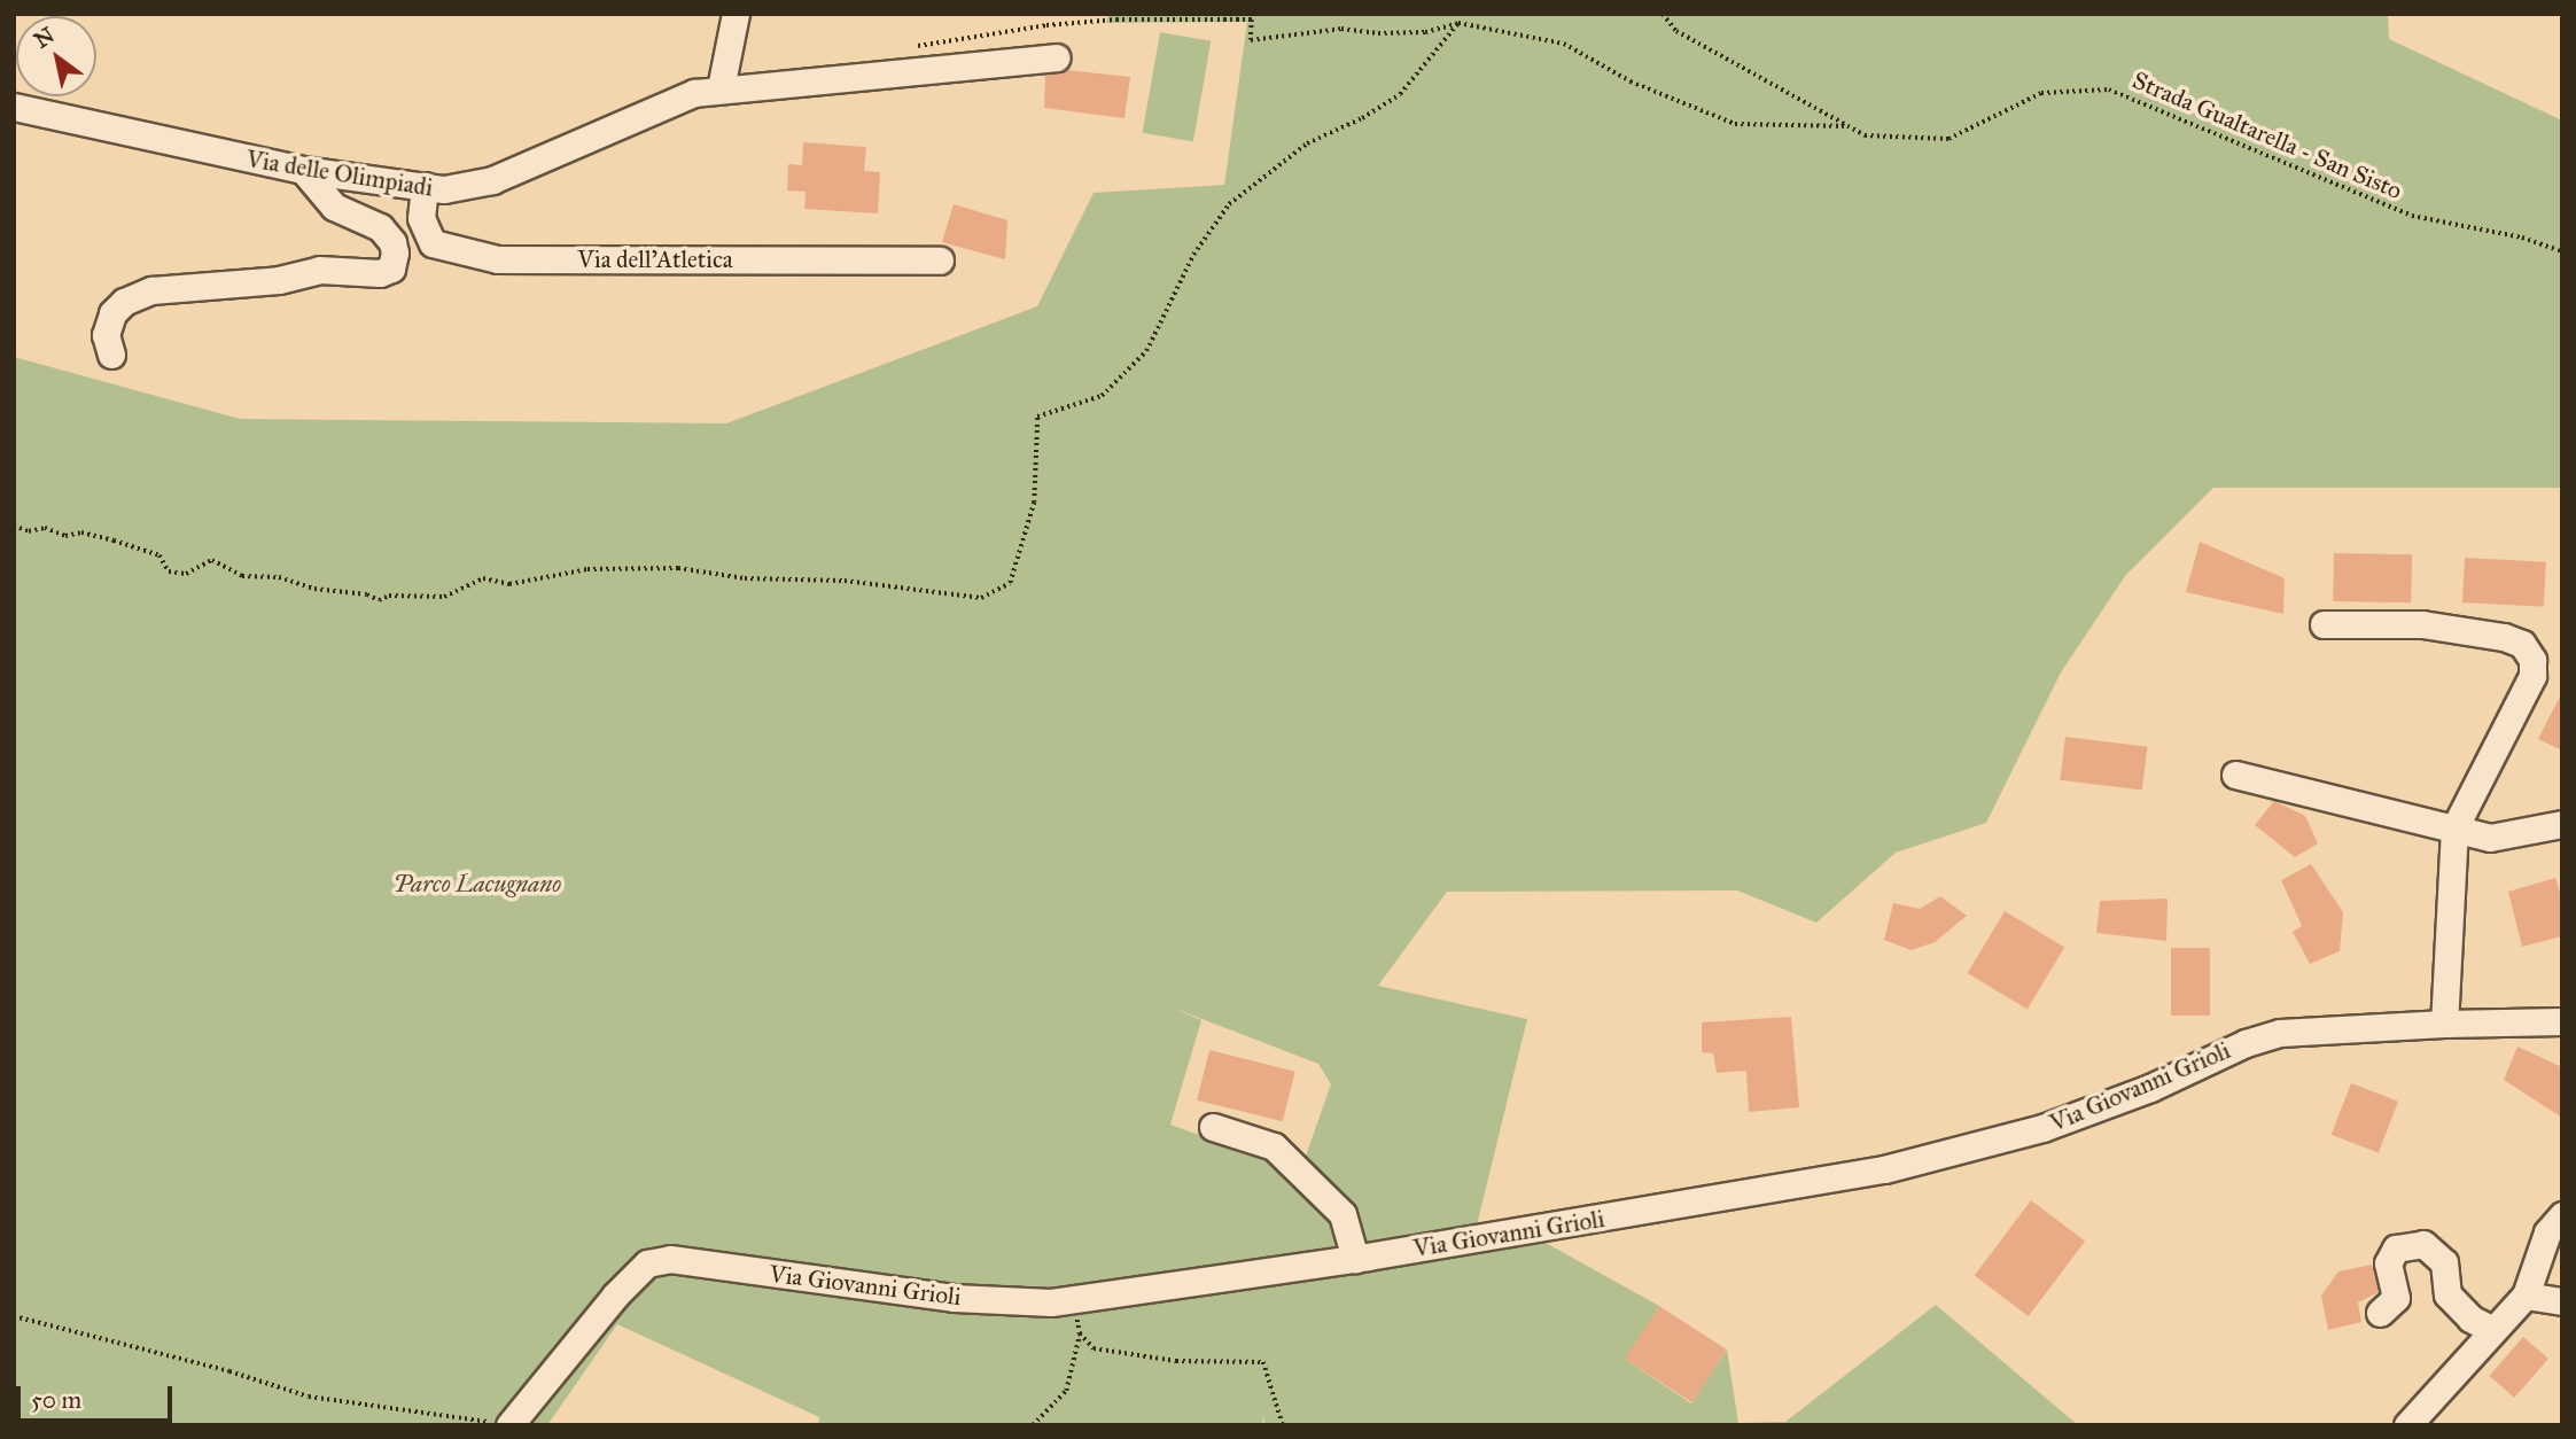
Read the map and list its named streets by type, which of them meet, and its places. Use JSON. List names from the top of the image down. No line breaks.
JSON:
{"streets":{"street":["Via delle Olimpiadi","Via dell'Atletica","Via Giovanni Grioli"],"path":["Strada Gualtarella - San Sisto"]},"crossings":[["Via delle Olimpiadi","Via dell'Atletica"]],"parks":["Parco Lacugnano"],"scale_bar":"50 m","north":"top left"}
